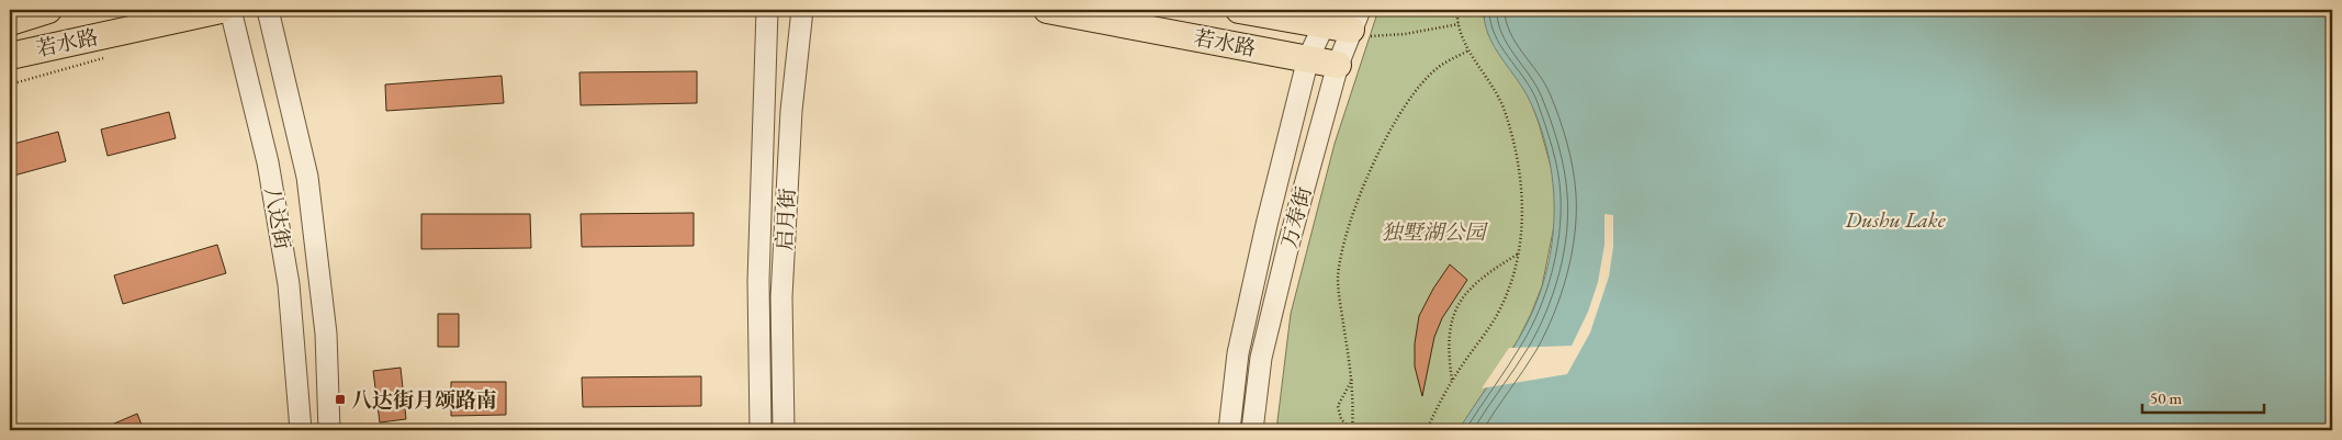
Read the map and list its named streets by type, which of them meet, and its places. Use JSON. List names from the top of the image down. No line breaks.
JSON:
{"streets":{"main road":["若水路"],"street":["万寿街","八达街","启月街"]},"crossings":[["若水路","万寿街"]],"water":["Dushu Lake"],"parks":["独墅湖公园"],"places":{"transit":["八达街月颂路南"]},"scale_bar":"50 m"}
